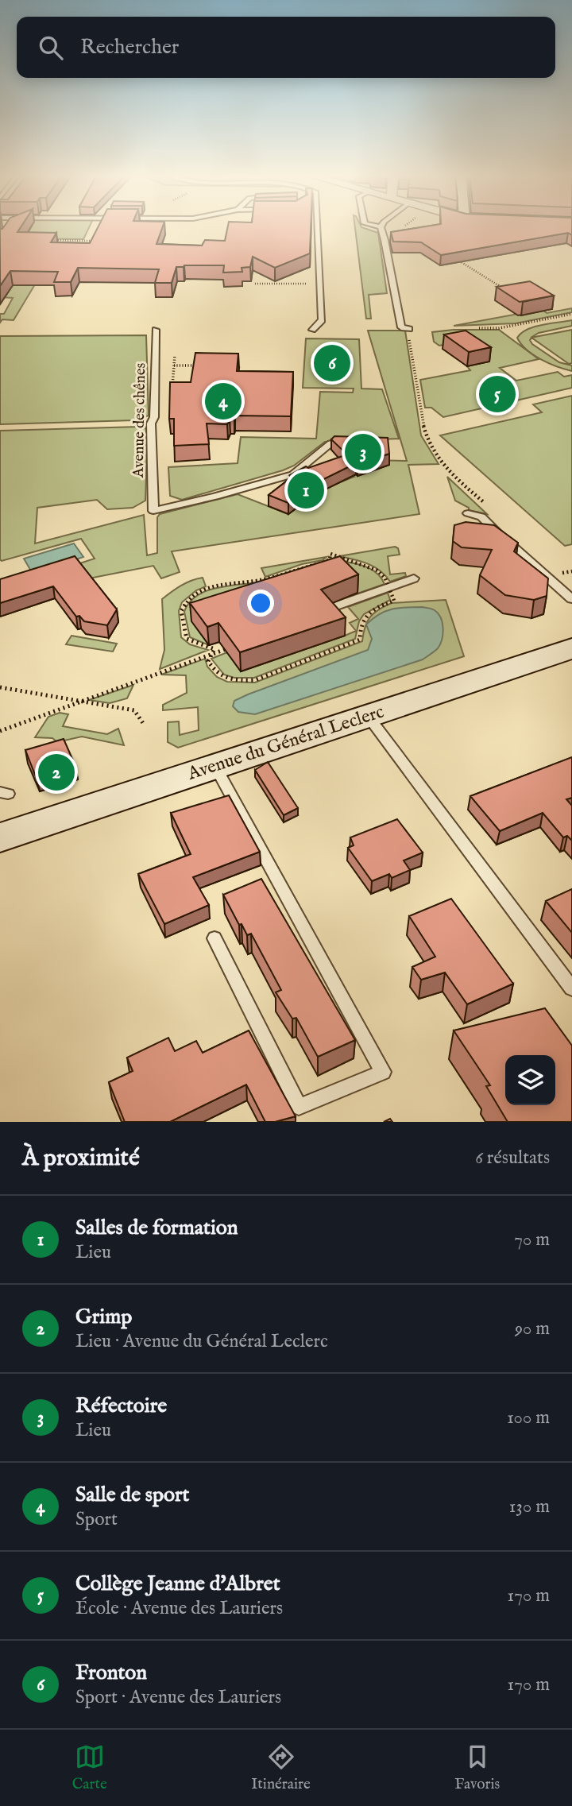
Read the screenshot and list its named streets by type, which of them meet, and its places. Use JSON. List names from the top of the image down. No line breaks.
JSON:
{"streets":{"main road":["Avenue du Général Leclerc"],"lane":["Avenue des chênes"]},"page":{"search":"Rechercher","pins":["6","5","4","3","1","2"],"heading":["À proximité","6 résultats"],"list":[{"mark":"1","name":"Salles de formation","note":"Lieu","value":"70 m"},{"mark":"2","name":"Grimp","note":"Lieu · Avenue du Général Leclerc","value":"90 m"},{"mark":"3","name":"Réfectoire","note":"Lieu","value":"100 m"},{"mark":"4","name":"Salle de sport","note":"Sport","value":"130 m"},{"mark":"5","name":"Collège Jeanne d'Albret","note":"École · Avenue des Lauriers","value":"170 m"},{"mark":"6","name":"Fronton","note":"Sport · Avenue des Lauriers","value":"170 m"}],"nav":["Carte","Itinéraire","Favoris"]}}
